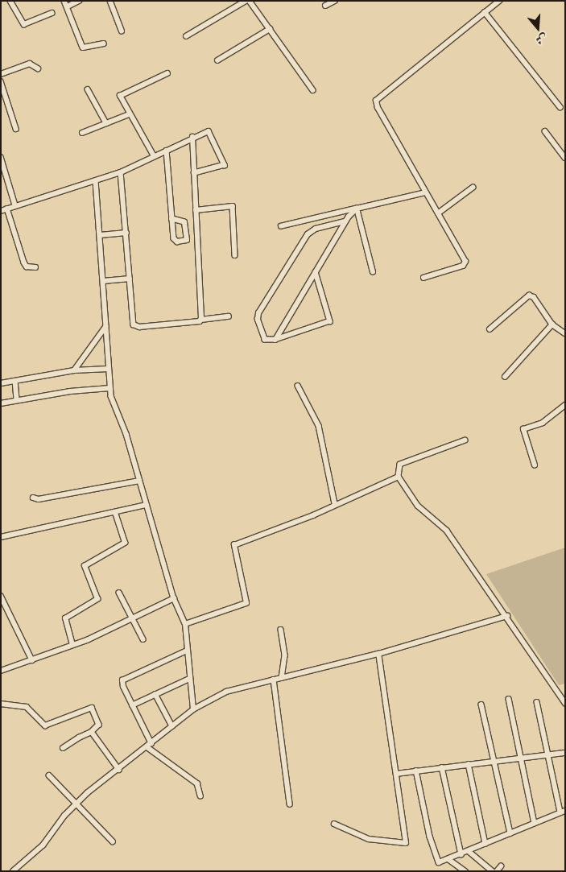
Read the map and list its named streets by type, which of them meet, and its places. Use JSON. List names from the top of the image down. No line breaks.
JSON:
{"north":"bottom"}
